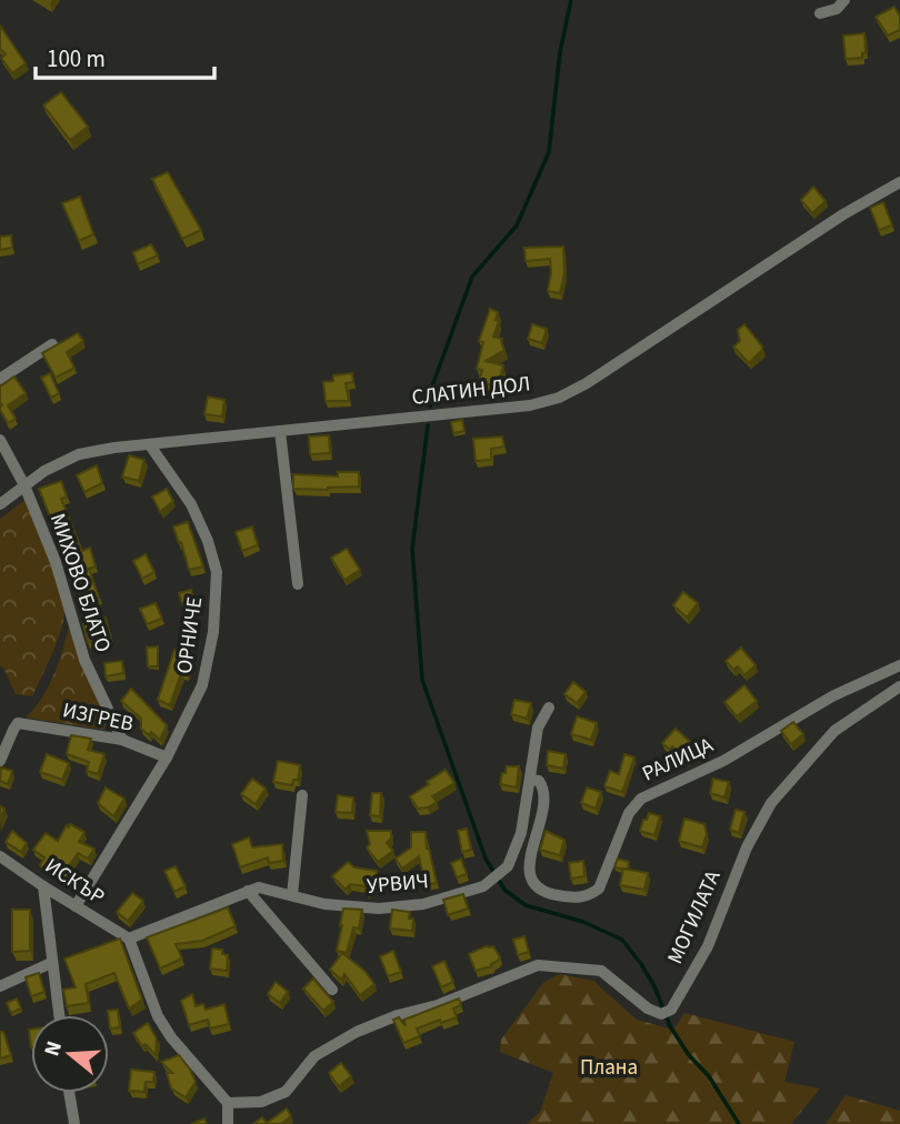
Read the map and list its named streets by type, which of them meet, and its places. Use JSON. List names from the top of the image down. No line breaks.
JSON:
{"streets":{"street":["СЛАТИН ДОЛ","МИХОВО БЛАТО","ОРНИЧЕ","ИЗГРЕВ","РАЛИЦА","ИСКЪР","УРВИЧ","МОГИЛАТА"]},"crossings":[["СЛАТИН ДОЛ","МИХОВО БЛАТО"],["СЛАТИН ДОЛ","ОРНИЧЕ"],["МИХОВО БЛАТО","ИЗГРЕВ"],["ОРНИЧЕ","ИЗГРЕВ"],["ОРНИЧЕ","ИСКЪР"],["РАЛИЦА","УРВИЧ"],["ИСКЪР","УРВИЧ"]],"parks":["Плана"],"scale_bar":"100 m","north":"left"}
